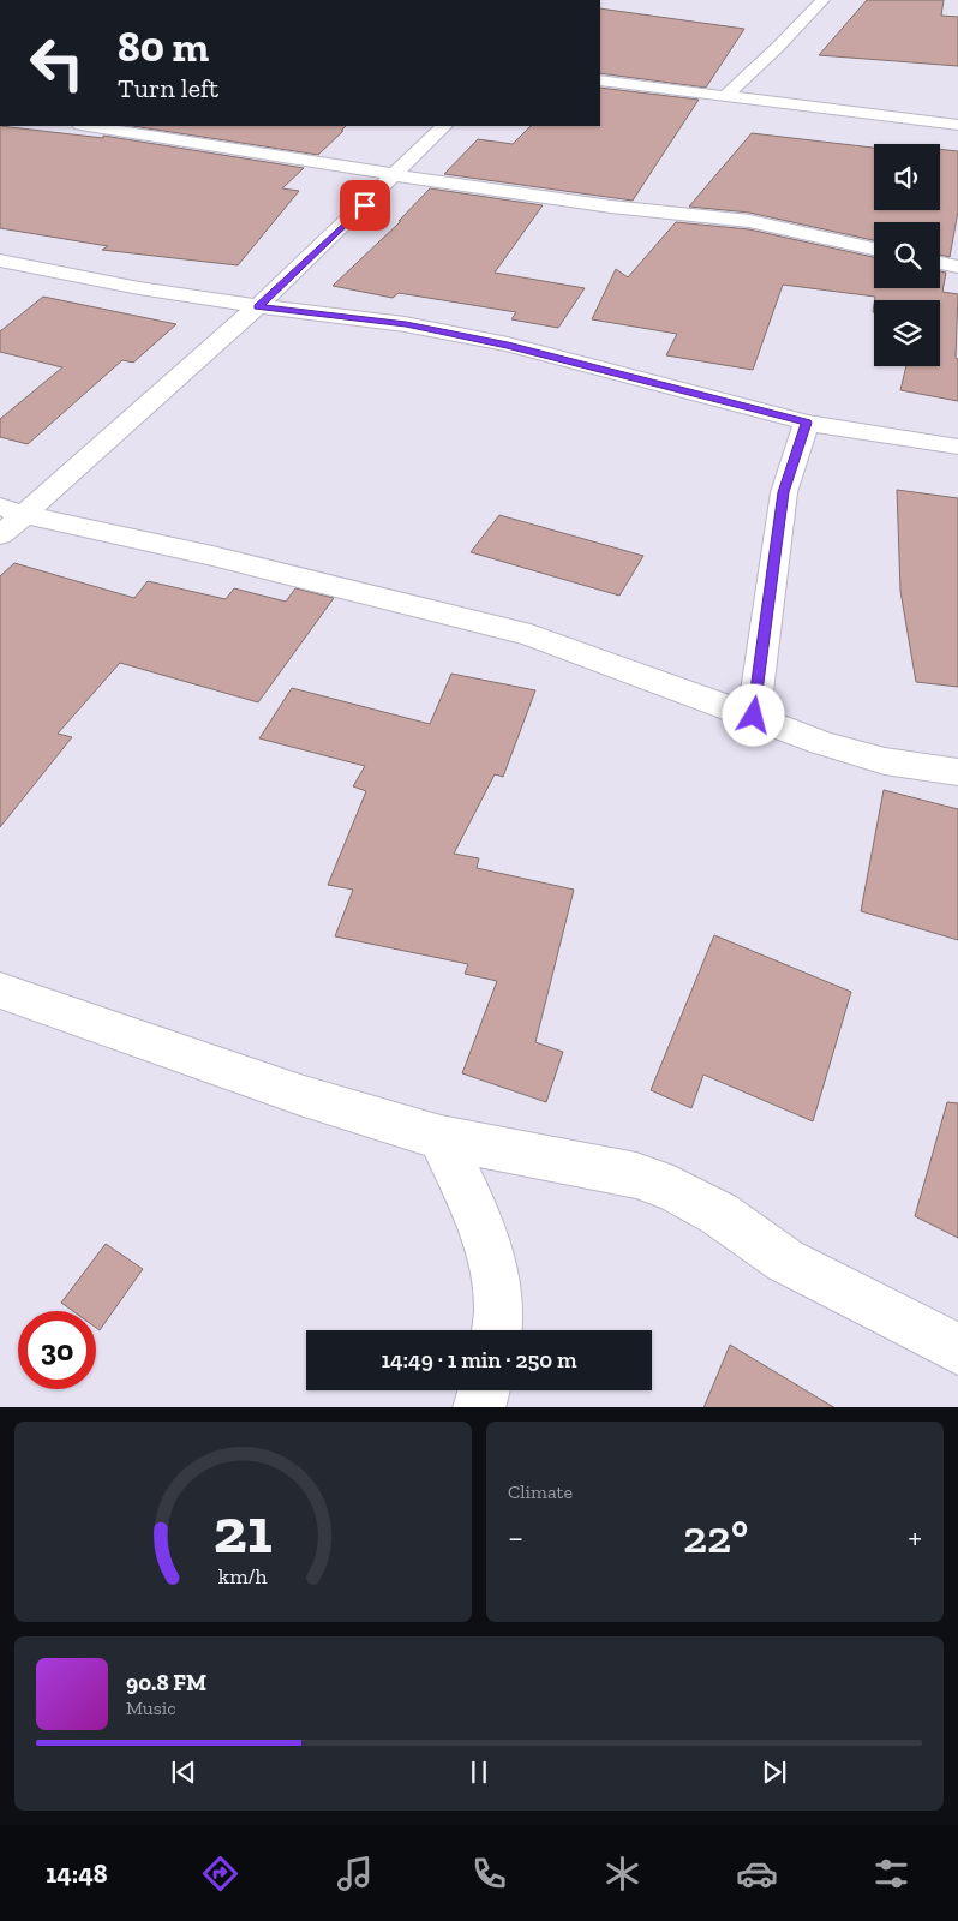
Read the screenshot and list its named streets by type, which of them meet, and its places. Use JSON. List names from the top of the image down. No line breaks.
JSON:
{"page":{"turn":["80 m","Turn left"],"limit":"30","trip":"14:49 · 1 min · 250 m","tile":"Climate","heat":["−","22°","+"],"song":["90.8 FM","Music"],"tabs":"14:48","gauge":["21","km/h"]}}
